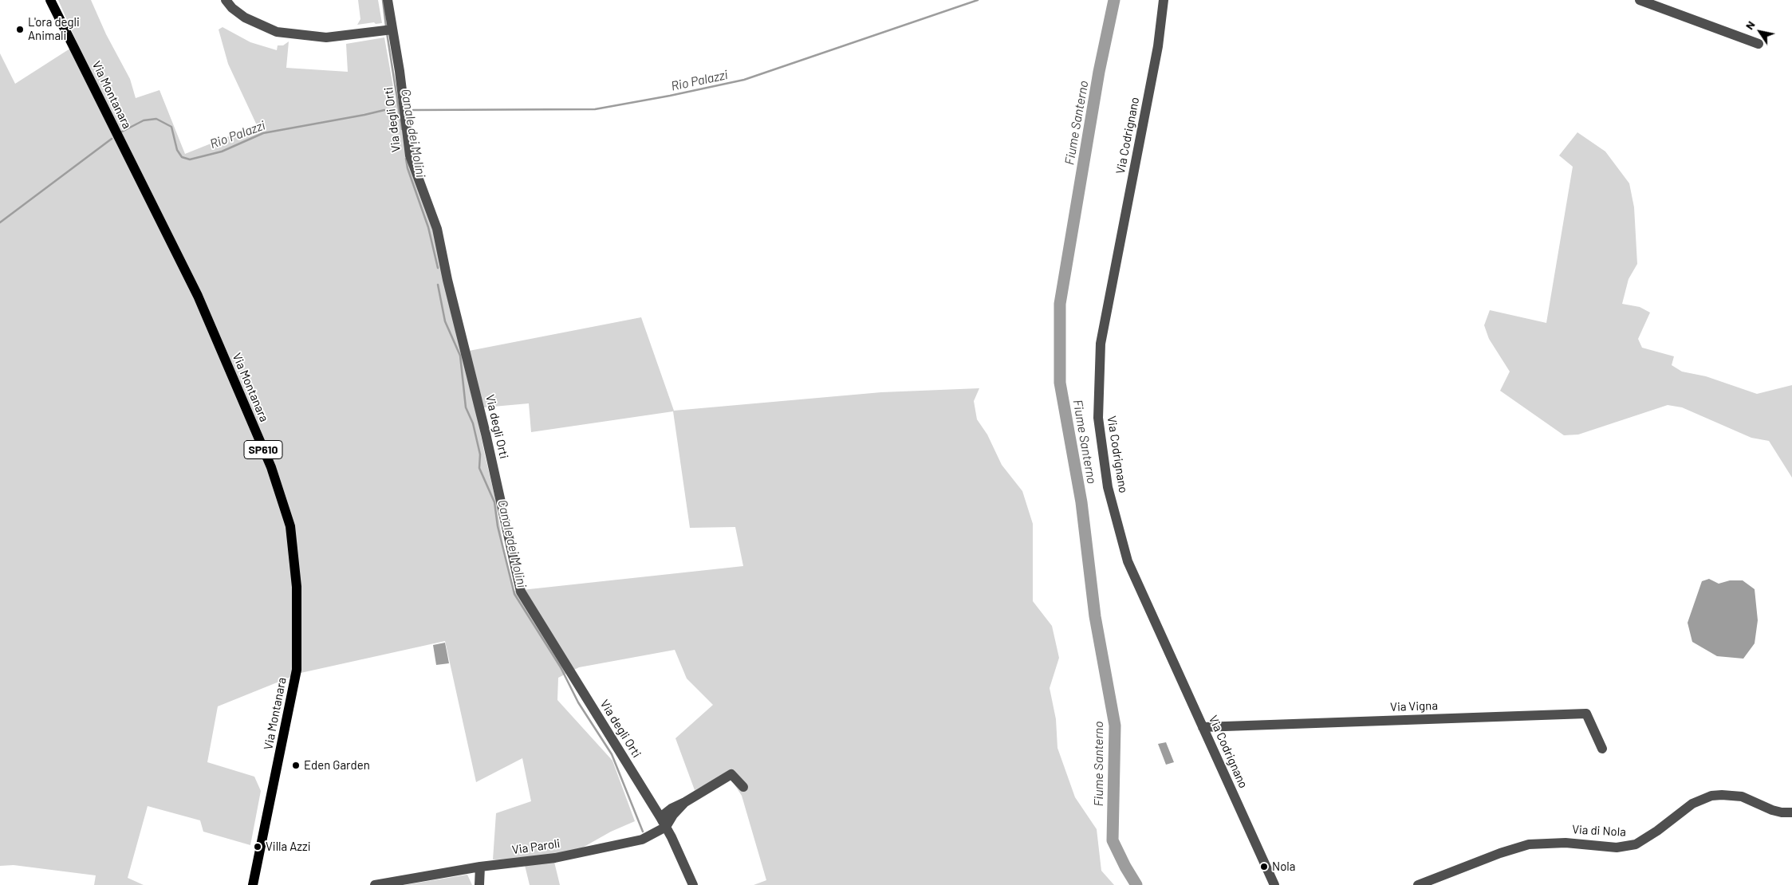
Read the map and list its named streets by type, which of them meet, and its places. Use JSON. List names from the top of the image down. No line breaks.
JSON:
{"streets":{"main road":["Via Montanara","SP610"],"street":["Via degli Orti","Via Codrignano","Via Vigna","Via di Nola","Via Paroli"]},"crossings":[["Via degli Orti","Via Paroli"],["Via Codrignano","Via Vigna"]],"water":["Rio Palazzi","Fiume Santerno","Canale dei Molini"],"places":["L'ora degli Animali","Eden Garden","Villa Azzi","Nola"],"north":"top left"}
